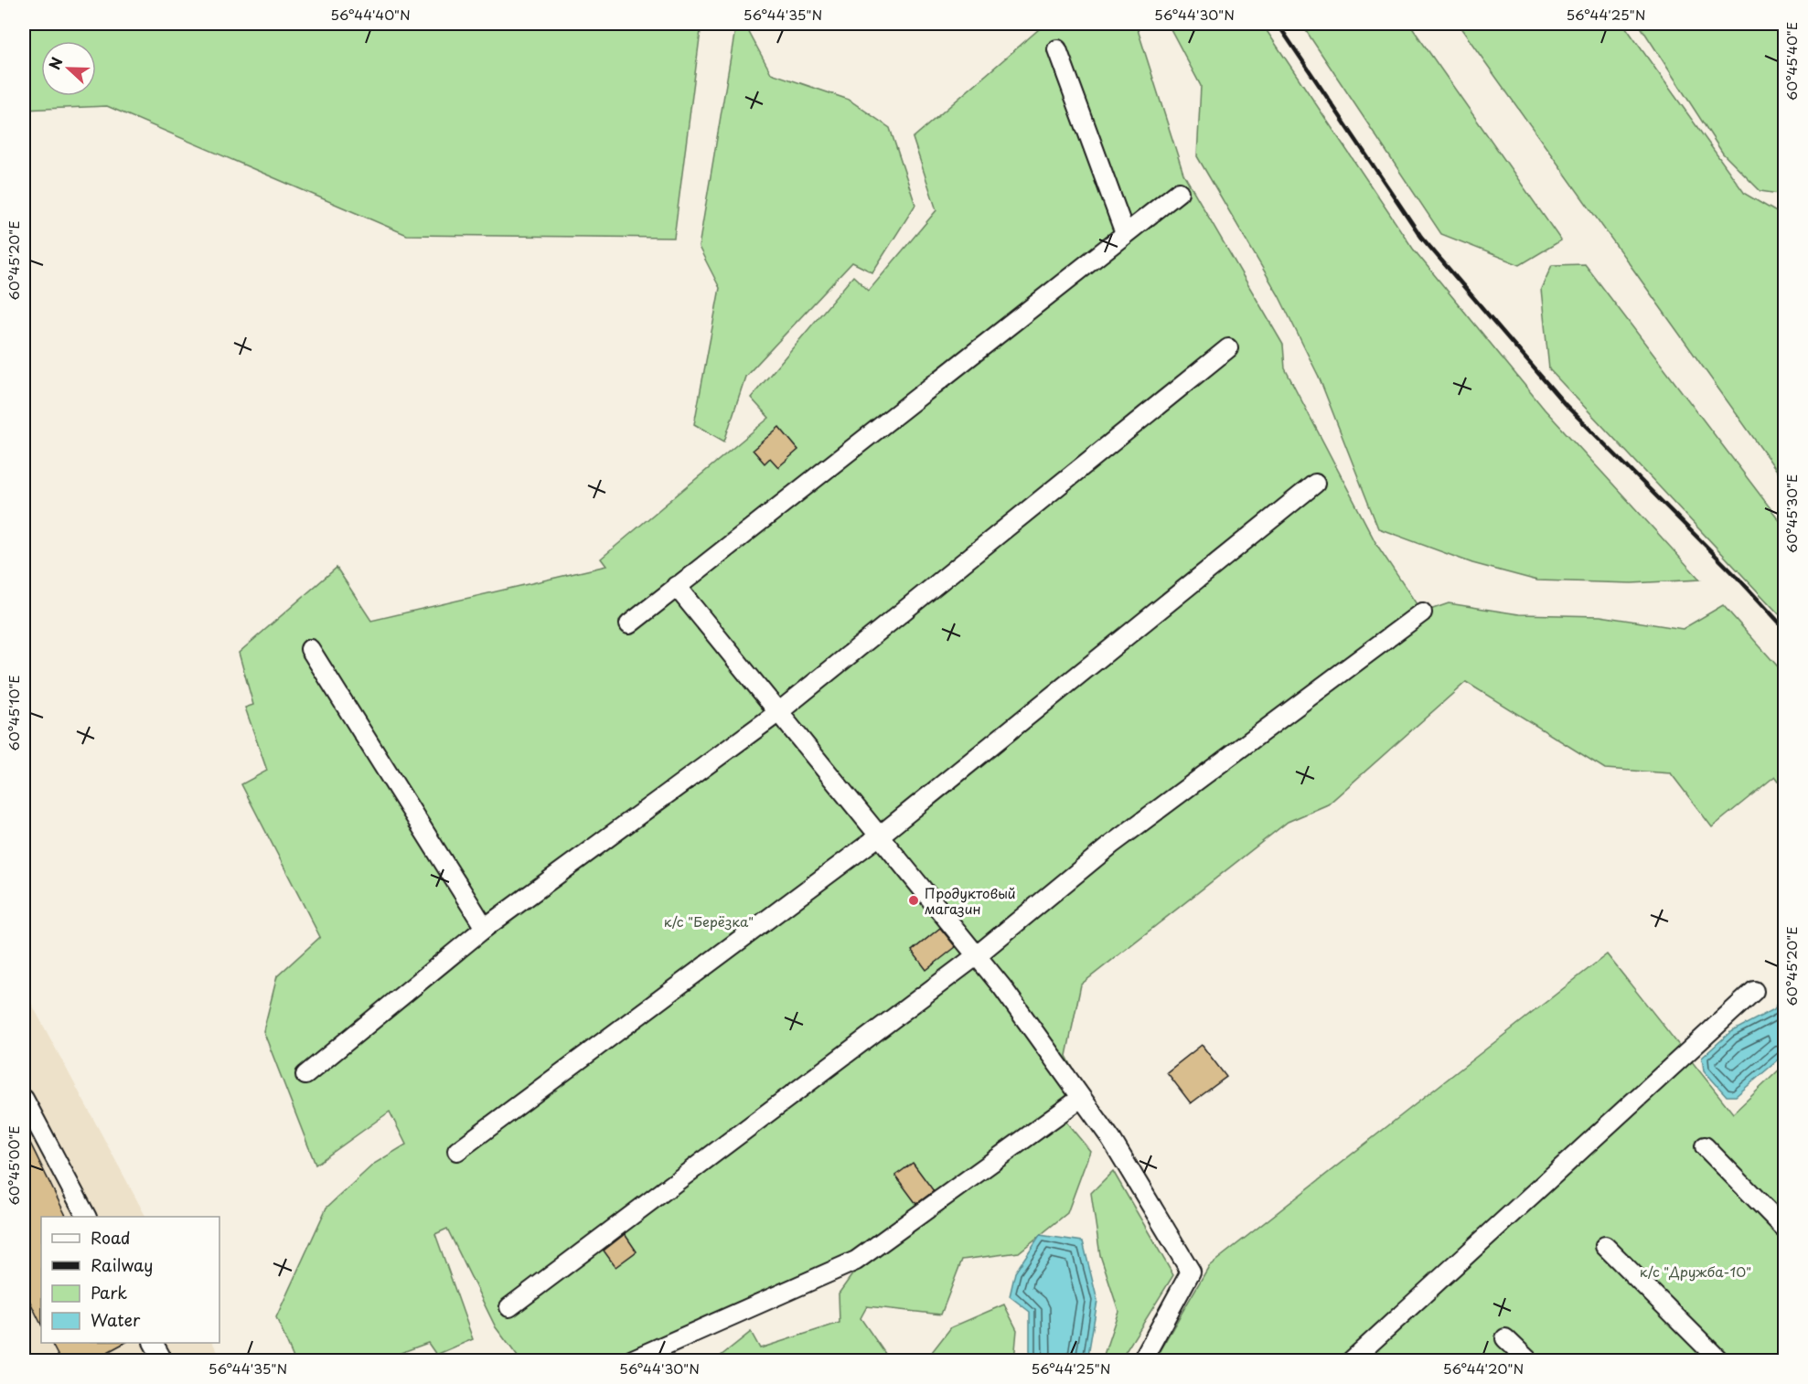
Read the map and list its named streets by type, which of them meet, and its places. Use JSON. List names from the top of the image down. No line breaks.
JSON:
{"parks":["к/с \"Берёзка\"","к/с \"Дружба-10\""],"places":["Продуктовый магазин"],"legend":["Road","Railway","Park","Water"],"north":"left","coordinates":["56°44'40\"N","56°44'35\"N","56°44'30\"N","56°44'25\"N","60°45'40\"E","60°45'20\"E","60°45'30\"E","60°45'10\"E","60°45'00\"E","56°44'20\"N"]}
